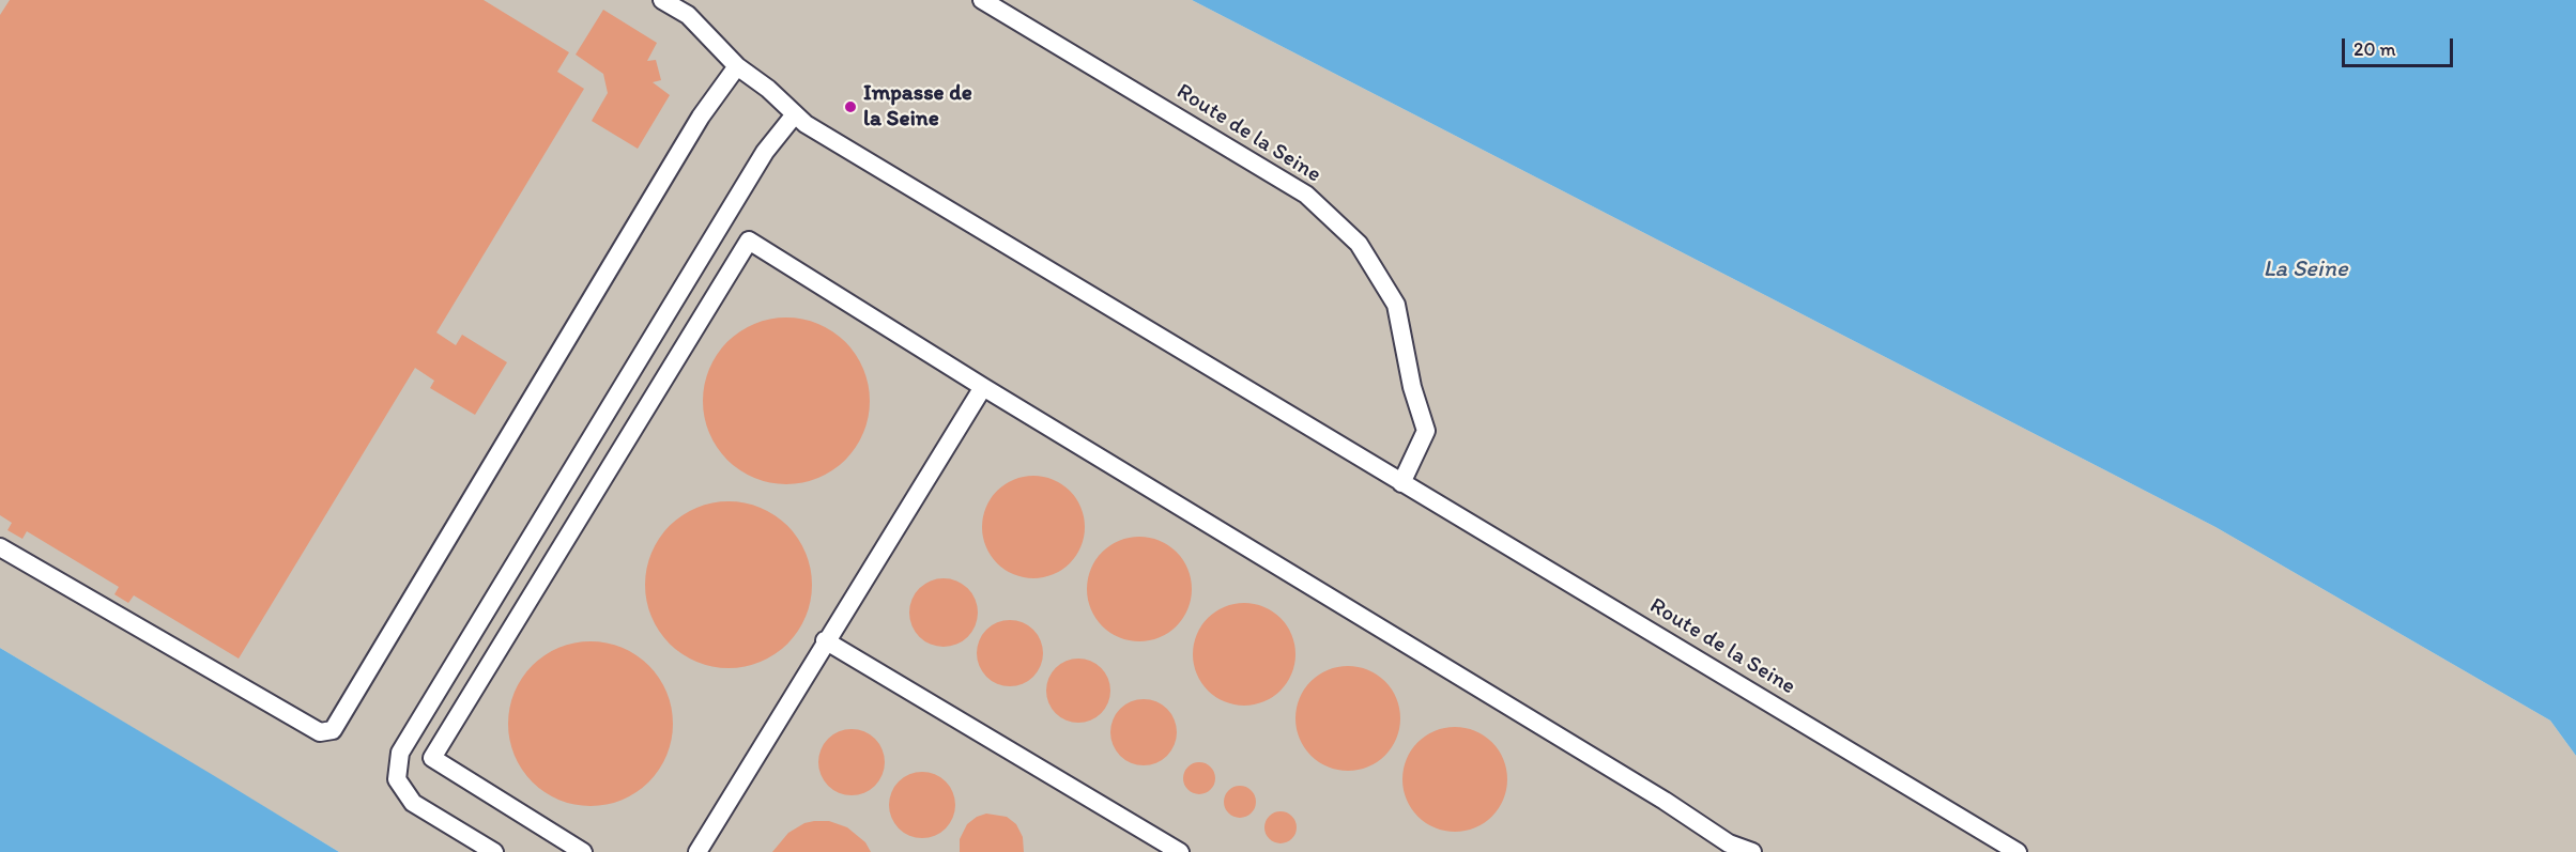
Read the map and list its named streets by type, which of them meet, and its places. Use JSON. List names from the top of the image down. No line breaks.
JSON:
{"streets":{"lane":["Route de la Seine"]},"water":["La Seine"],"places":["Impasse de la Seine"],"scale_bar":"20 m"}
